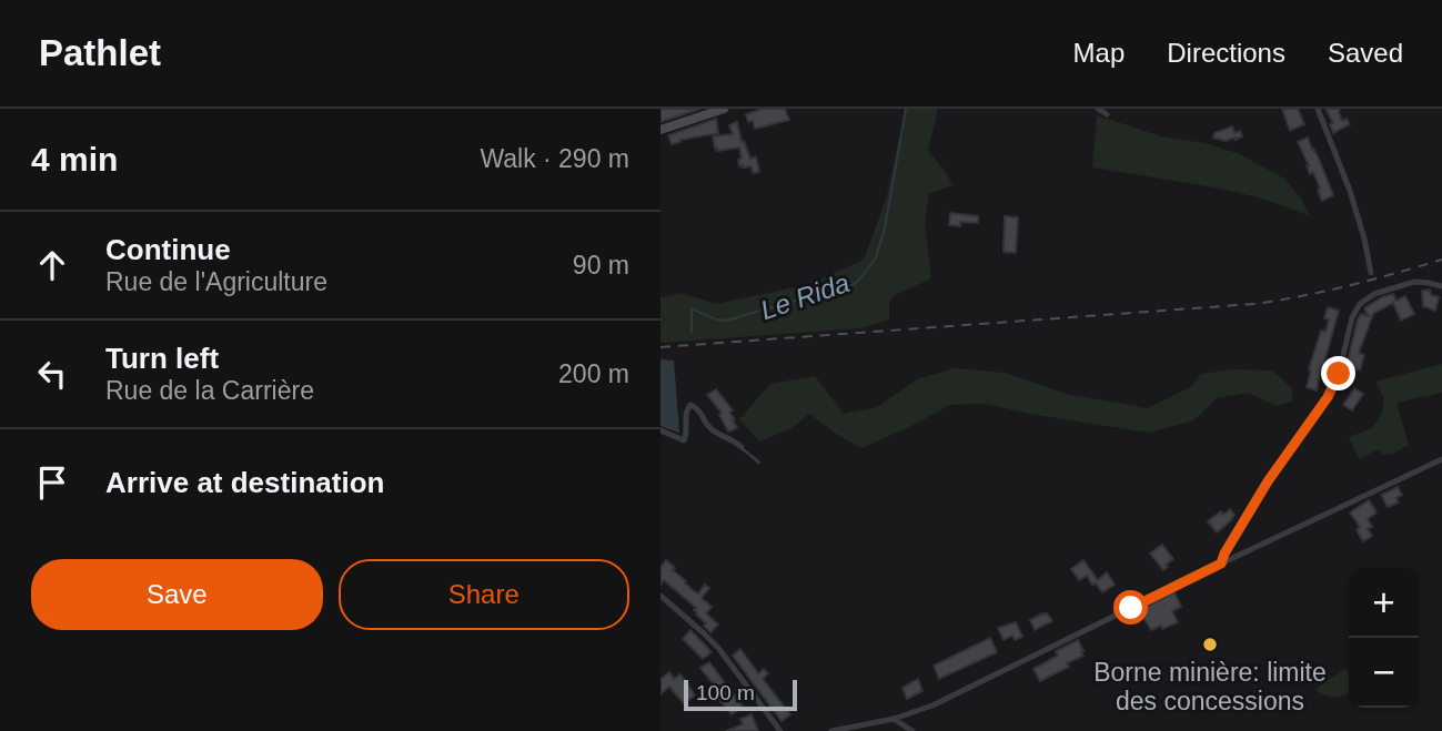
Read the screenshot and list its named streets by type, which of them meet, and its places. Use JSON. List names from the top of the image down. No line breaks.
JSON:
{"water":["Le Rida"],"places":["Borne minière: limite des concessions"],"scale_bar":"100 m","page":{"header":"Pathlet","nav":["Map","Directions","Saved"],"heading":["4 min","Walk · 290 m"],"list":[["Continue","Rue de l'Agriculture","90 m"],["Turn left","Rue de la Carrière","200 m"],"Arrive at destination"],"buttons":["Save","Share"],"map_buttons":["+","−"],"scale":"100 m"}}
